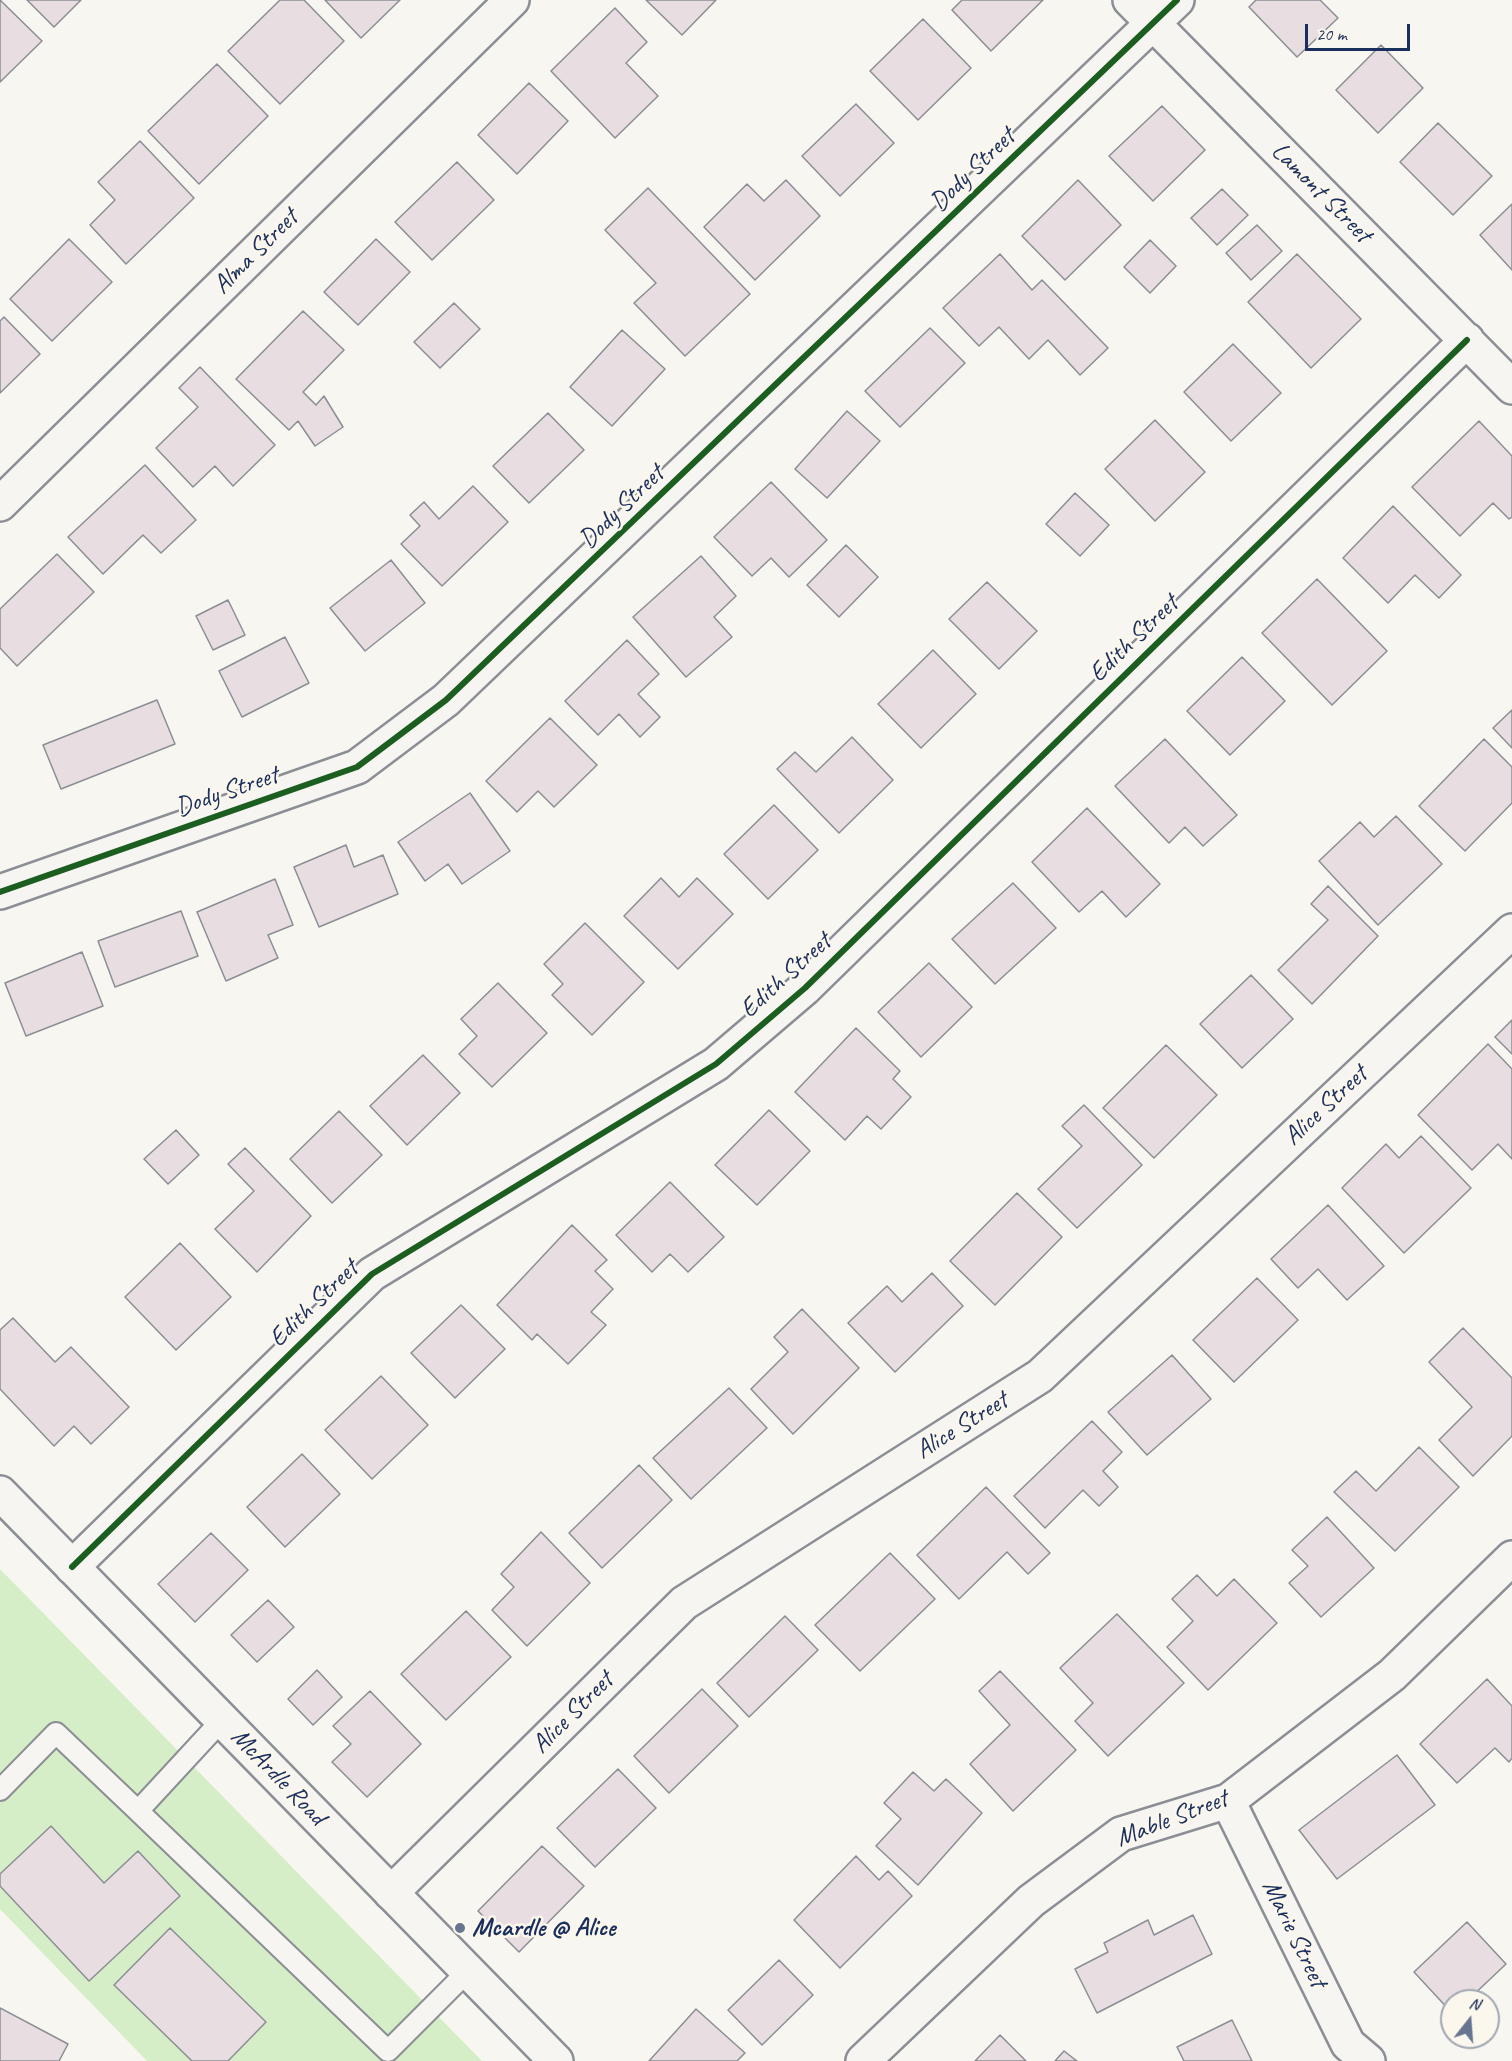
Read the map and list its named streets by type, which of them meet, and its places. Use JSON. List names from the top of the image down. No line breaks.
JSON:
{"streets":{"street":["Dody Street","Lamont Street","Alma Street","Edith Street","Alice Street","McArdle Road","Mable Street","Marie Street"]},"crossings":[["Dody Street","Lamont Street"],["Lamont Street","Edith Street"],["Edith Street","McArdle Road"],["Alice Street","McArdle Road"],["Mable Street","Marie Street"]],"places":["Mcardle @ Alice"],"scale_bar":"20 m","north":"top"}
